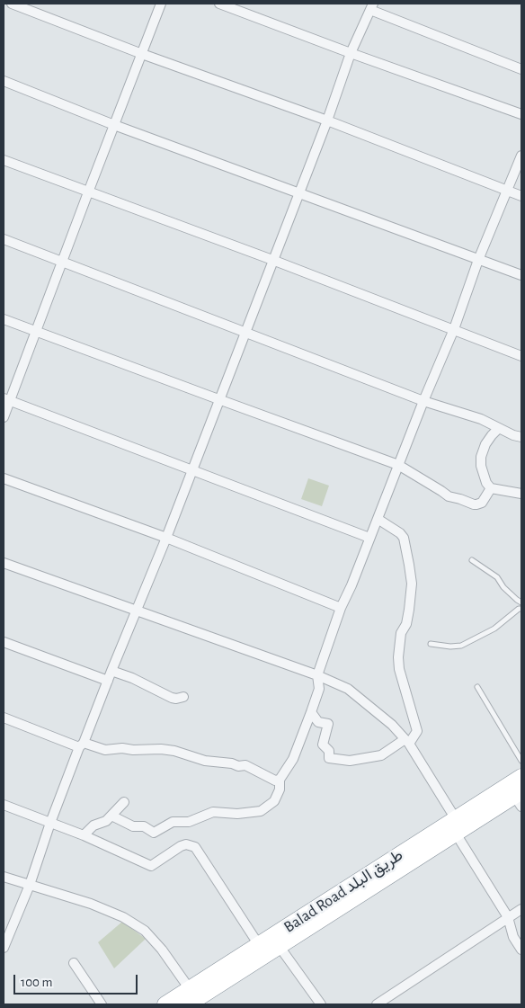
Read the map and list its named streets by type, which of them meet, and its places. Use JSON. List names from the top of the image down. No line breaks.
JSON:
{"streets":{"highway":["Balad Road طريق البلد"]},"scale_bar":"100 m"}
